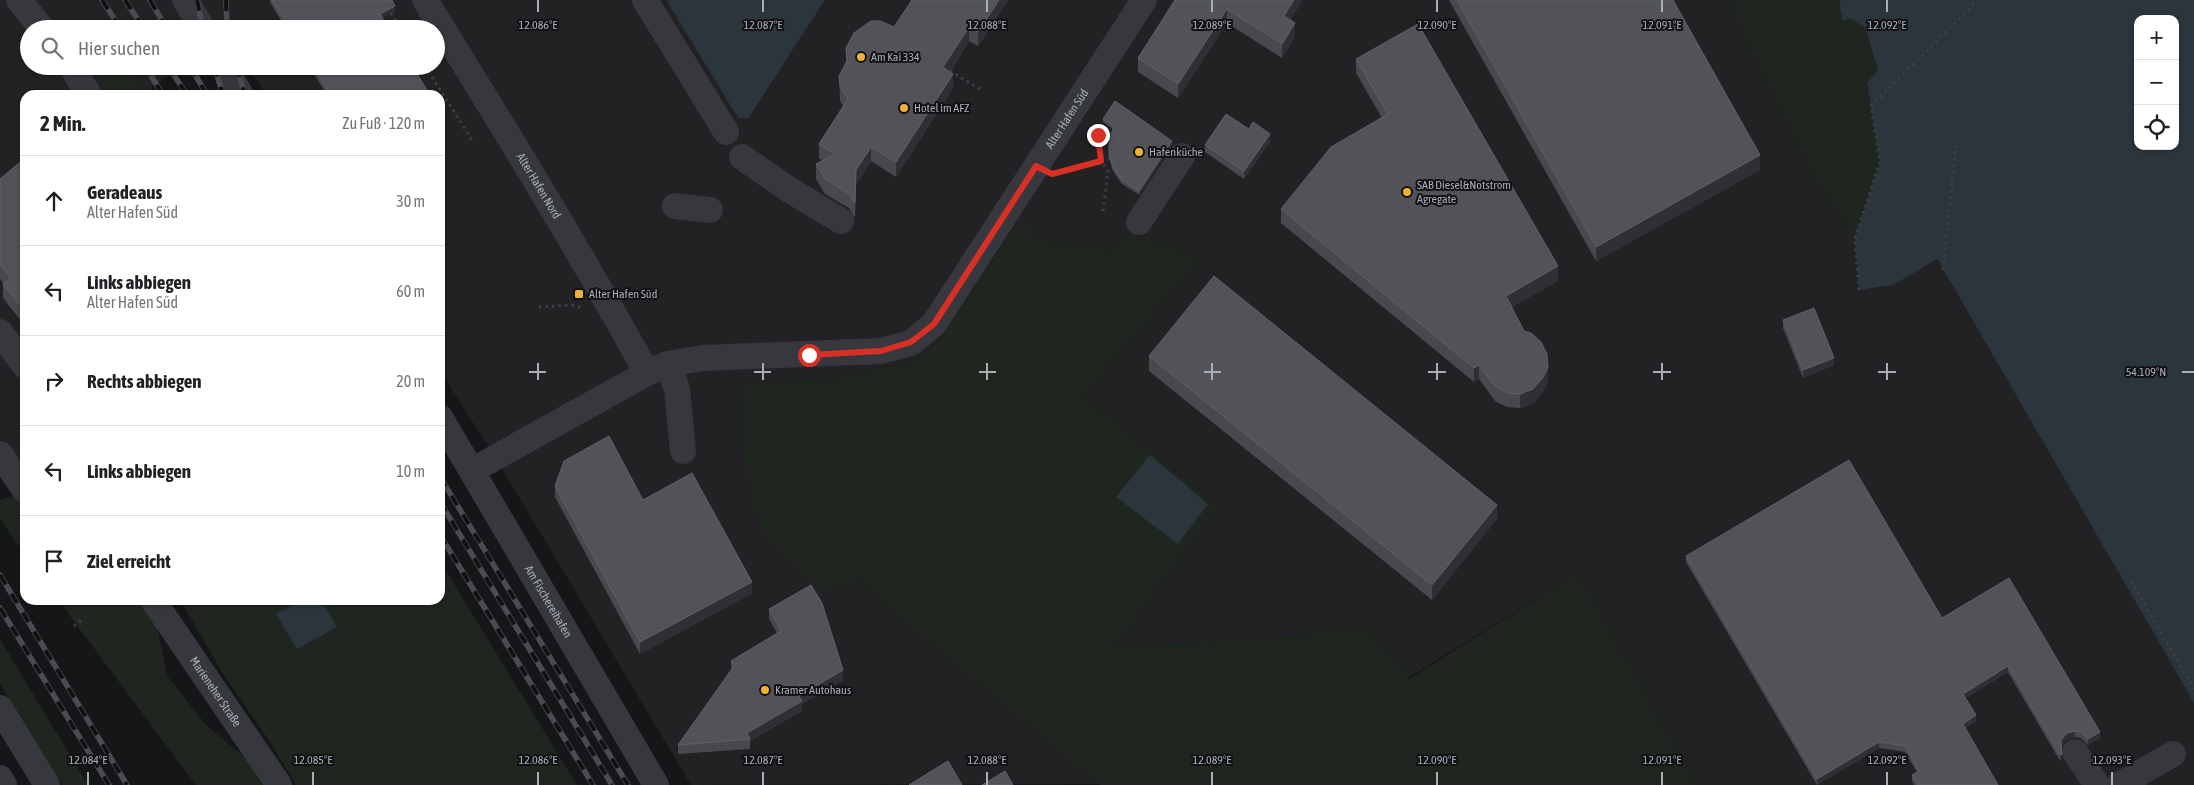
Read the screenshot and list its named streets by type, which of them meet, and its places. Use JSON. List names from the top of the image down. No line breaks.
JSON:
{"streets":{"street":["Alter Hafen Süd","Alter Hafen Nord","Am Fischereihafen","Marieneher Straße"]},"crossings":[["Alter Hafen Süd","Alter Hafen Nord"],["Alter Hafen Süd","Am Fischereihafen"]],"places":{"other":["Am Kai 334","Hotel im AFZ","Hafenküche","SAB Diesel&Notstrom Agregate","Kramer Autohaus"],"transit":["Alter Hafen Süd"]},"page":{"map_buttons":["+","−"],"search":"Hier suchen","heading":["2 Min.","Zu Fuß · 120 m"],"list":[["Geradeaus","Alter Hafen Süd","30 m"],["Links abbiegen","Alter Hafen Süd","60 m"],["Rechts abbiegen","20 m"],["Links abbiegen","10 m"],"Ziel erreicht"]},"coordinates":["12.086°E","12.087°E","12.088°E","12.089°E","12.090°E","12.091°E","12.092°E","54.109°N","12.084°E","12.085°E","12.093°E"]}
